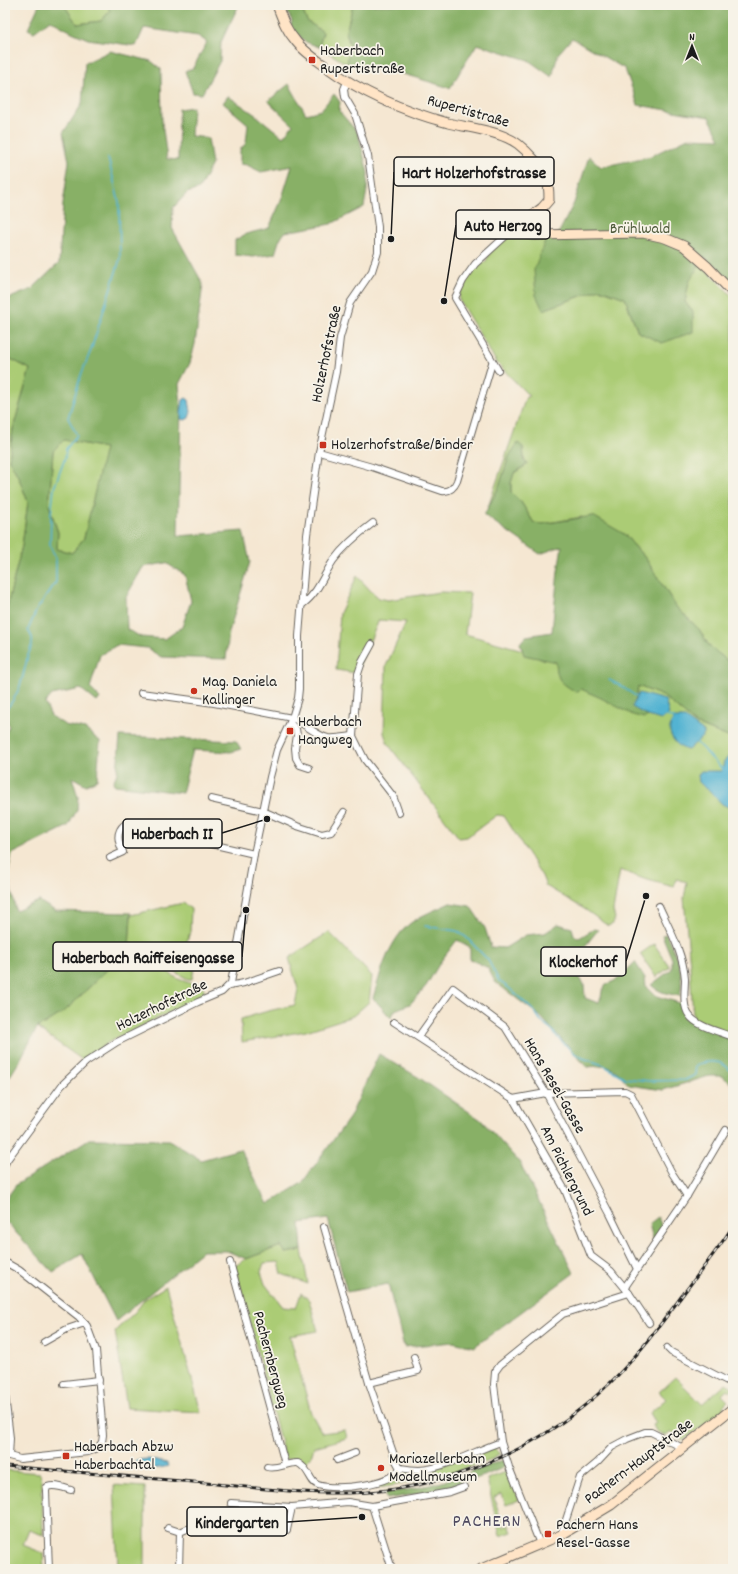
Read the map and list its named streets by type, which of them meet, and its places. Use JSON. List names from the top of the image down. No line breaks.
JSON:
{"streets":{"main road":["Rupertistraße","Pachern-Hauptstraße"],"street":["Holzerhofstraße","Hans Resel-Gasse","Am Pichlergrund","Pachernbergweg"]},"crossings":[["Rupertistraße","Holzerhofstraße"],["Hans Resel-Gasse","Am Pichlergrund"]],"districts":["PACHERN"],"parks":["Brühlwald"],"places":{"transit":["Haberbach Rupertistraße","Holzerhofstraße/Binder","Haberbach Hangweg","Haberbach Abzw Haberbachtal","Pachern Hans Resel-Gasse"],"other":["Hart Holzerhofstrasse","Auto Herzog","Mag. Daniela Kallinger","Haberbach II","Klockerhof","Haberbach Raiffeisengasse","Mariazellerbahn Modellmuseum","Kindergarten"]},"north":"top"}
